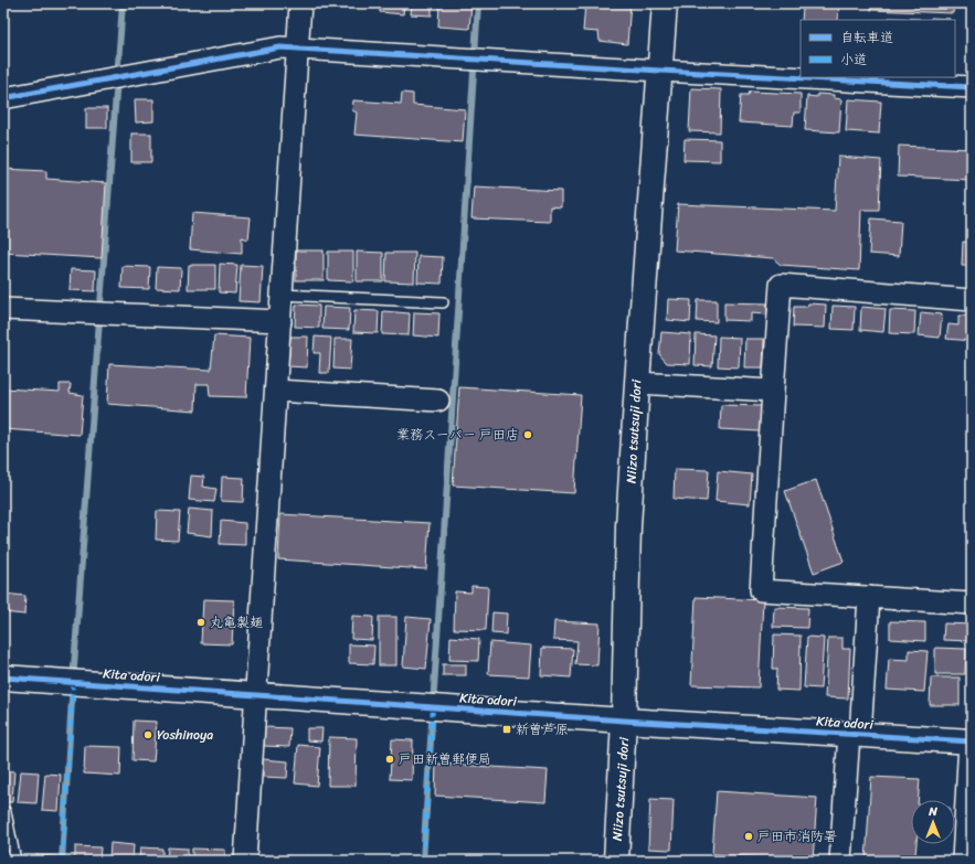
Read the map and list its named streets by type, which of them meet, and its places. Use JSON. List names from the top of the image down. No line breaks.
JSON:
{"streets":{"street":["Niizo tsutsuji dori","Kita odori"]},"crossings":[["Niizo tsutsuji dori","Kita odori"]],"places":{"other":["業務スーパー 戸田店","丸亀製麺","Yoshinoya","戸田新曽郵便局","戸田市消防署"],"transit":["新曽芦原"]},"legend":["自転車道","小道"],"north":"top"}
